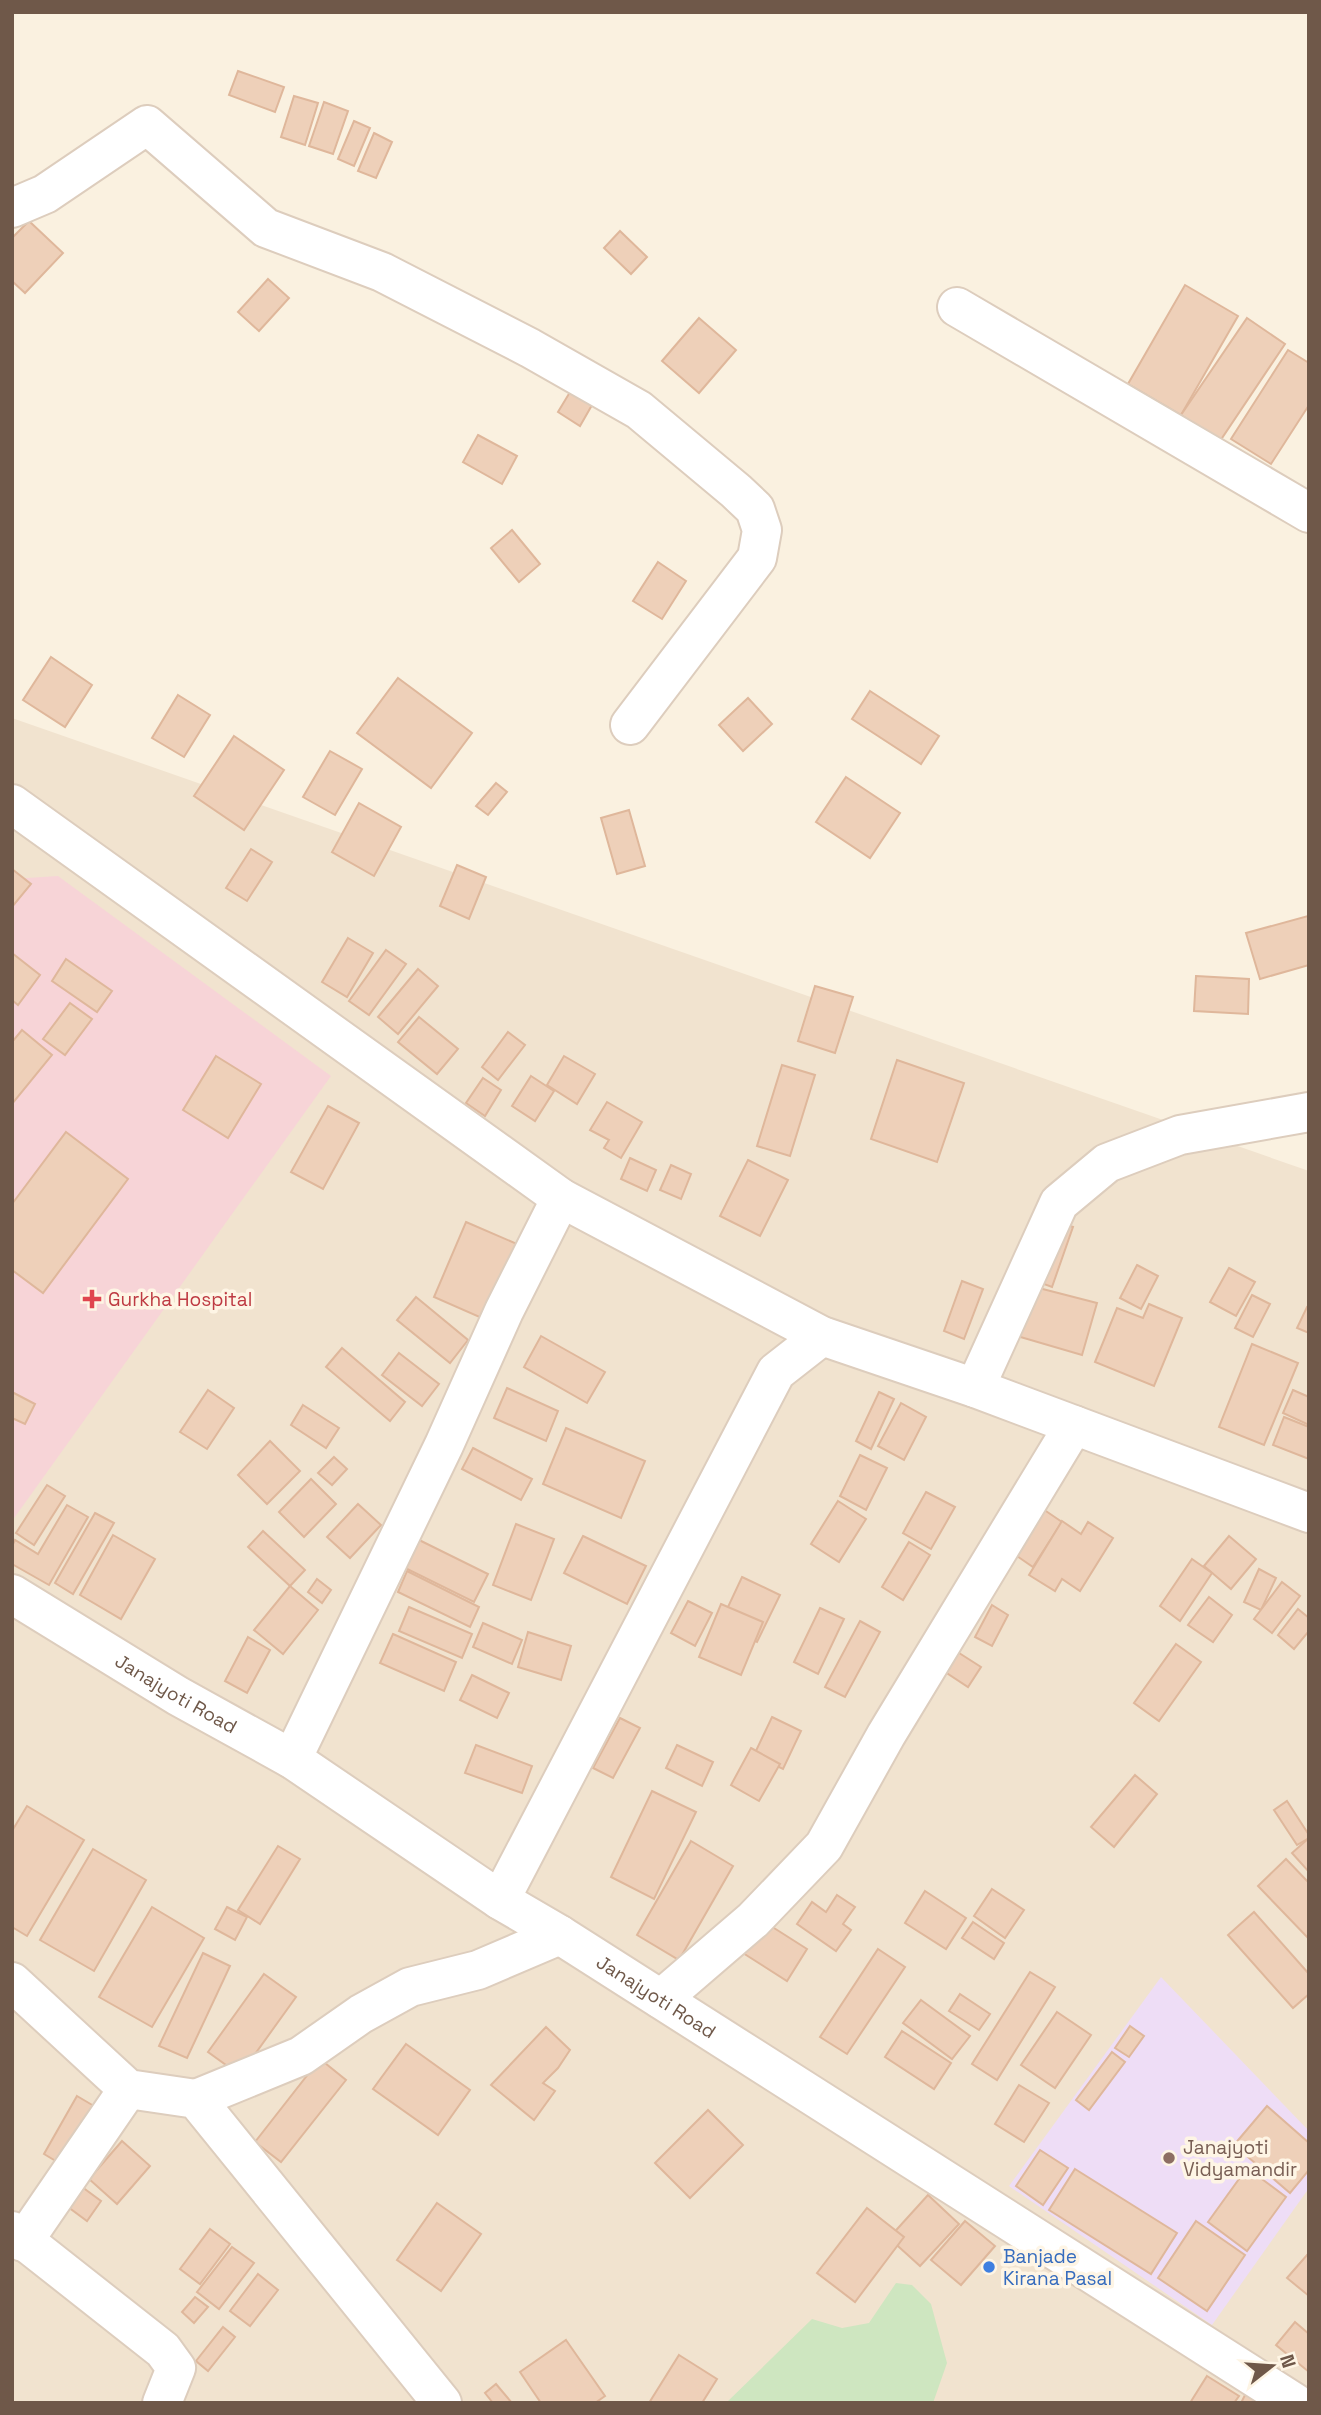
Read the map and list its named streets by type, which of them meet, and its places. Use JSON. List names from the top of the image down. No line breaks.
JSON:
{"streets":{"street":["Janajyoti Road"]},"places":{"health":["Gurkha Hospital"],"other":["Janajyoti Vidyamandir","Banjade Kirana Pasal"]},"north":"right"}
